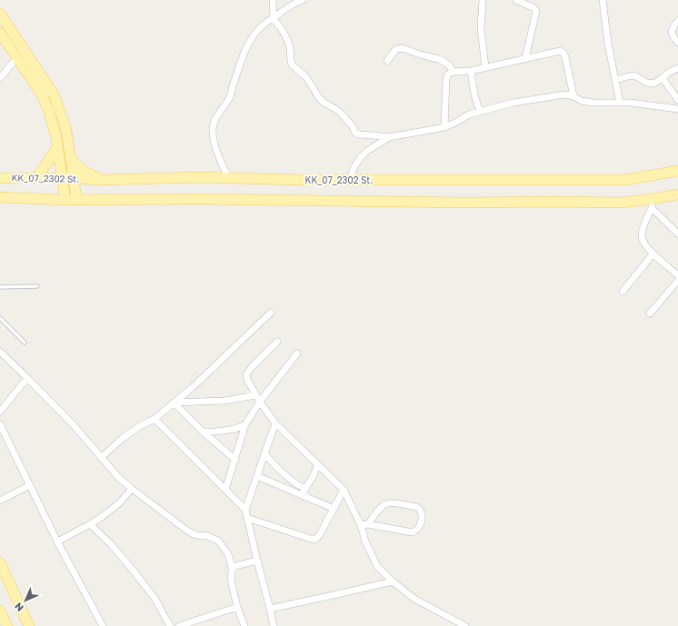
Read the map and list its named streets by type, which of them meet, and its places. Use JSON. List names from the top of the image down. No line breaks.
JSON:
{"streets":{"main road":["KK_07_2302 St."]},"north":"bottom left"}
